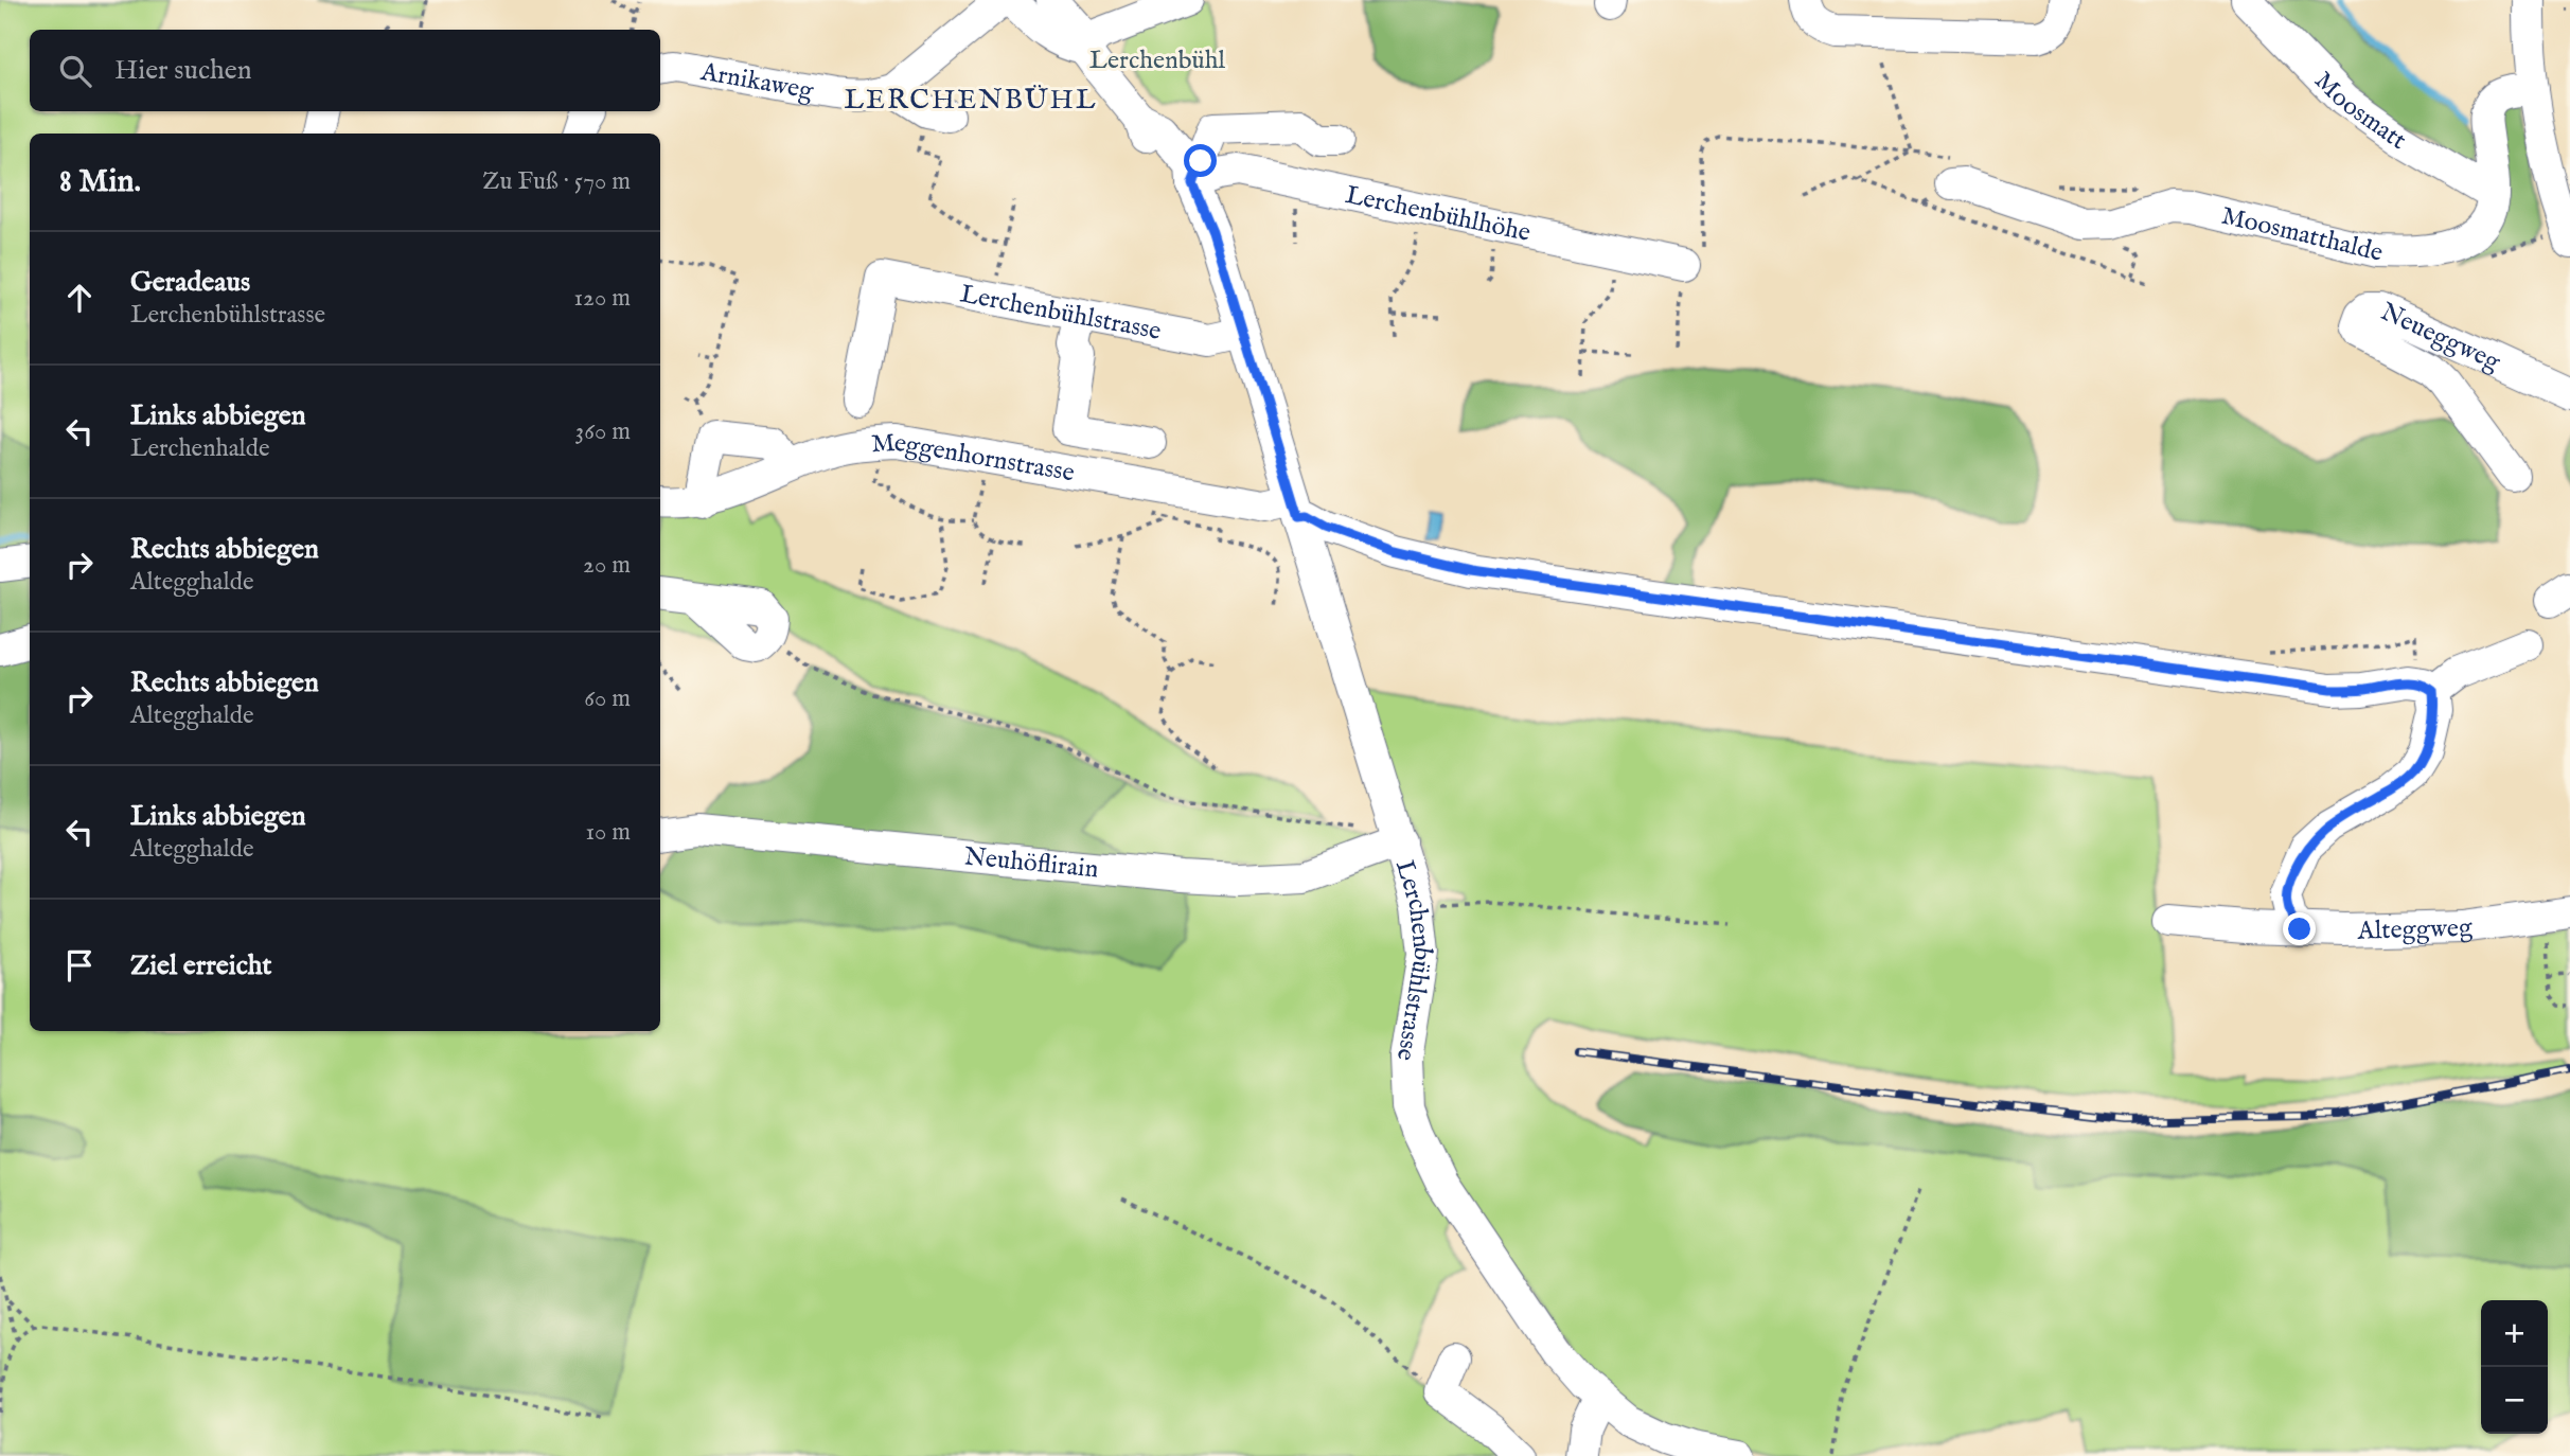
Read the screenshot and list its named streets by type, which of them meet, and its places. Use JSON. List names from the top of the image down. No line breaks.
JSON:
{"streets":{"street":["Arnikaweg","Moosmatt","Lerchenbühlhöhe","Moosmatthalde","Lerchenbühlstrasse","Neueggweg","Meggenhornstrasse","Neuhöflirain","Alteggweg"]},"crossings":[["Moosmatt","Moosmatthalde"],["Lerchenbühlhöhe","Lerchenbühlstrasse"],["Lerchenbühlstrasse","Meggenhornstrasse"],["Lerchenbühlstrasse","Neuhöflirain"]],"districts":["LERCHENBÜHL"],"parks":["Lerchenbühl"],"page":{"search":"Hier suchen","heading":["8 Min.","Zu Fuß · 570 m"],"list":[["Geradeaus","Lerchenbühlstrasse","120 m"],["Links abbiegen","Lerchenhalde","360 m"],["Rechts abbiegen","Altegghalde","20 m"],["Rechts abbiegen","Altegghalde","60 m"],["Links abbiegen","Altegghalde","10 m"],"Ziel erreicht"],"map_buttons":["+","−"]}}
